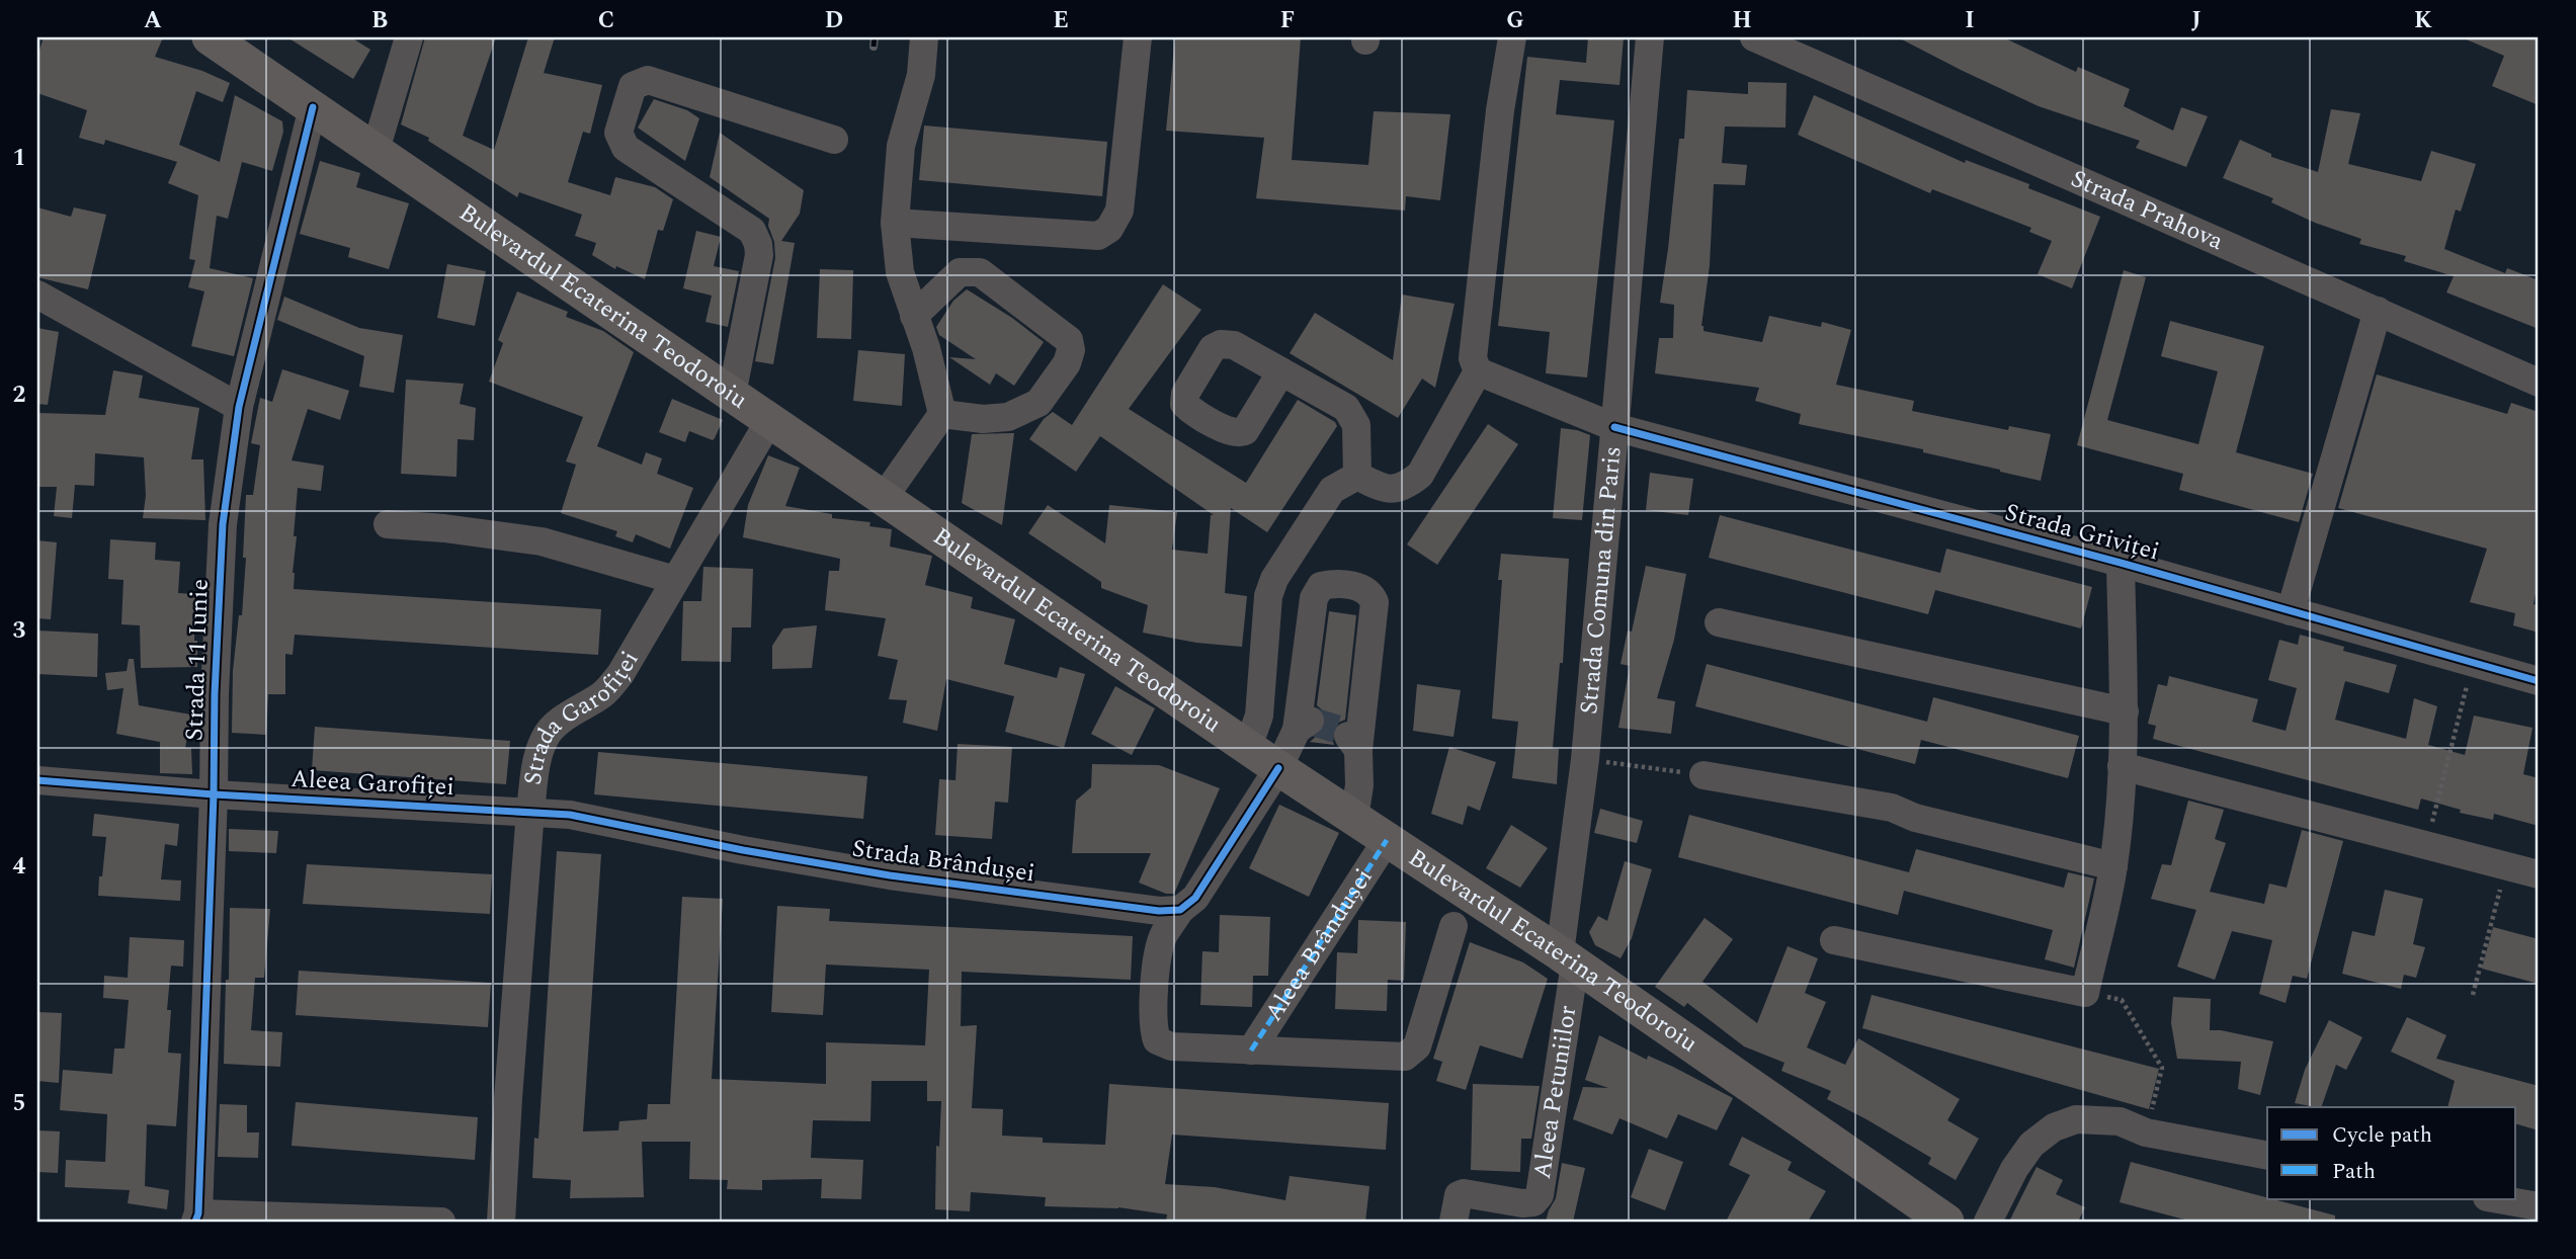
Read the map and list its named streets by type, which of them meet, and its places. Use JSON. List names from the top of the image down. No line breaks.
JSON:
{"streets":{"main road":["Bulevardul Ecaterina Teodoroiu"],"street":["Strada Prahova","Strada Griviței","Strada Comuna din Paris","Strada 11 Iunie","Strada Garofiței","Aleea Garofiței","Strada Brândușei","Aleea Brândușei","Aleea Petuniilor"]},"crossings":[["Bulevardul Ecaterina Teodoroiu","Strada Comuna din Paris"],["Bulevardul Ecaterina Teodoroiu","Strada 11 Iunie"],["Bulevardul Ecaterina Teodoroiu","Strada Garofiței"],["Bulevardul Ecaterina Teodoroiu","Aleea Brândușei"],["Bulevardul Ecaterina Teodoroiu","Aleea Petuniilor"],["Strada Griviței","Strada Comuna din Paris"],["Strada Comuna din Paris","Aleea Petuniilor"],["Strada 11 Iunie","Aleea Garofiței"],["Strada Garofiței","Aleea Garofiței"],["Strada Garofiței","Strada Brândușei"],["Aleea Garofiței","Strada Brândușei"],["Strada Brândușei","Aleea Brândușei"]],"legend":["Cycle path","Path"],"grid":{"columns":["A","B","C","D","E","F","G","H","I","J","K"],"rows":["1","2","3","4","5"]}}
